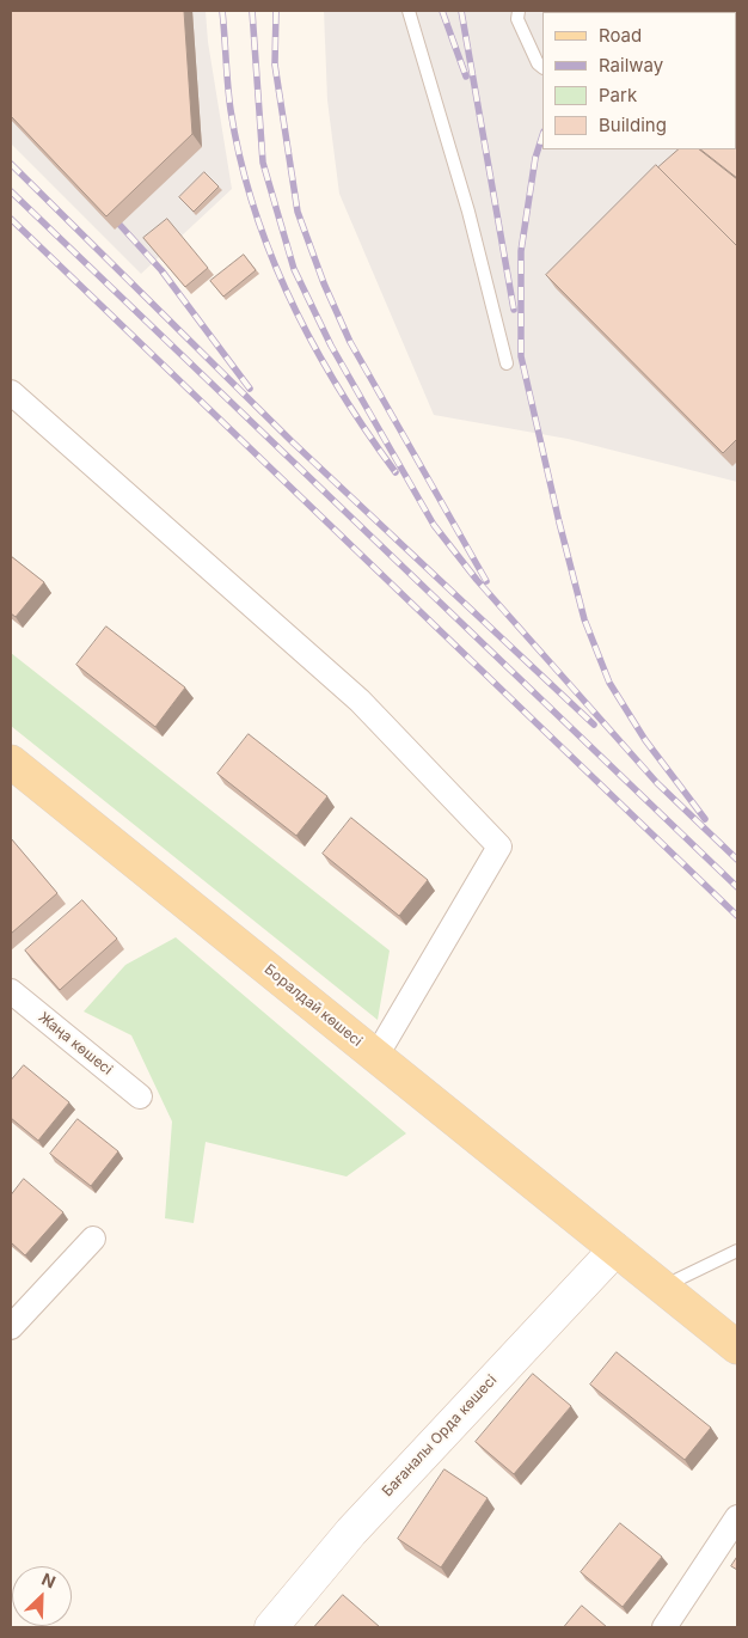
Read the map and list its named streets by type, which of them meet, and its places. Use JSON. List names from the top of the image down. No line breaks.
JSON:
{"streets":{"main road":["Боралдай көшесі"],"street":["Жаңа көшесі","Бағаналы Орда көшесі"]},"crossings":[["Боралдай көшесі","Бағаналы Орда көшесі"]],"legend":["Road","Railway","Park","Building"],"north":"top right"}
